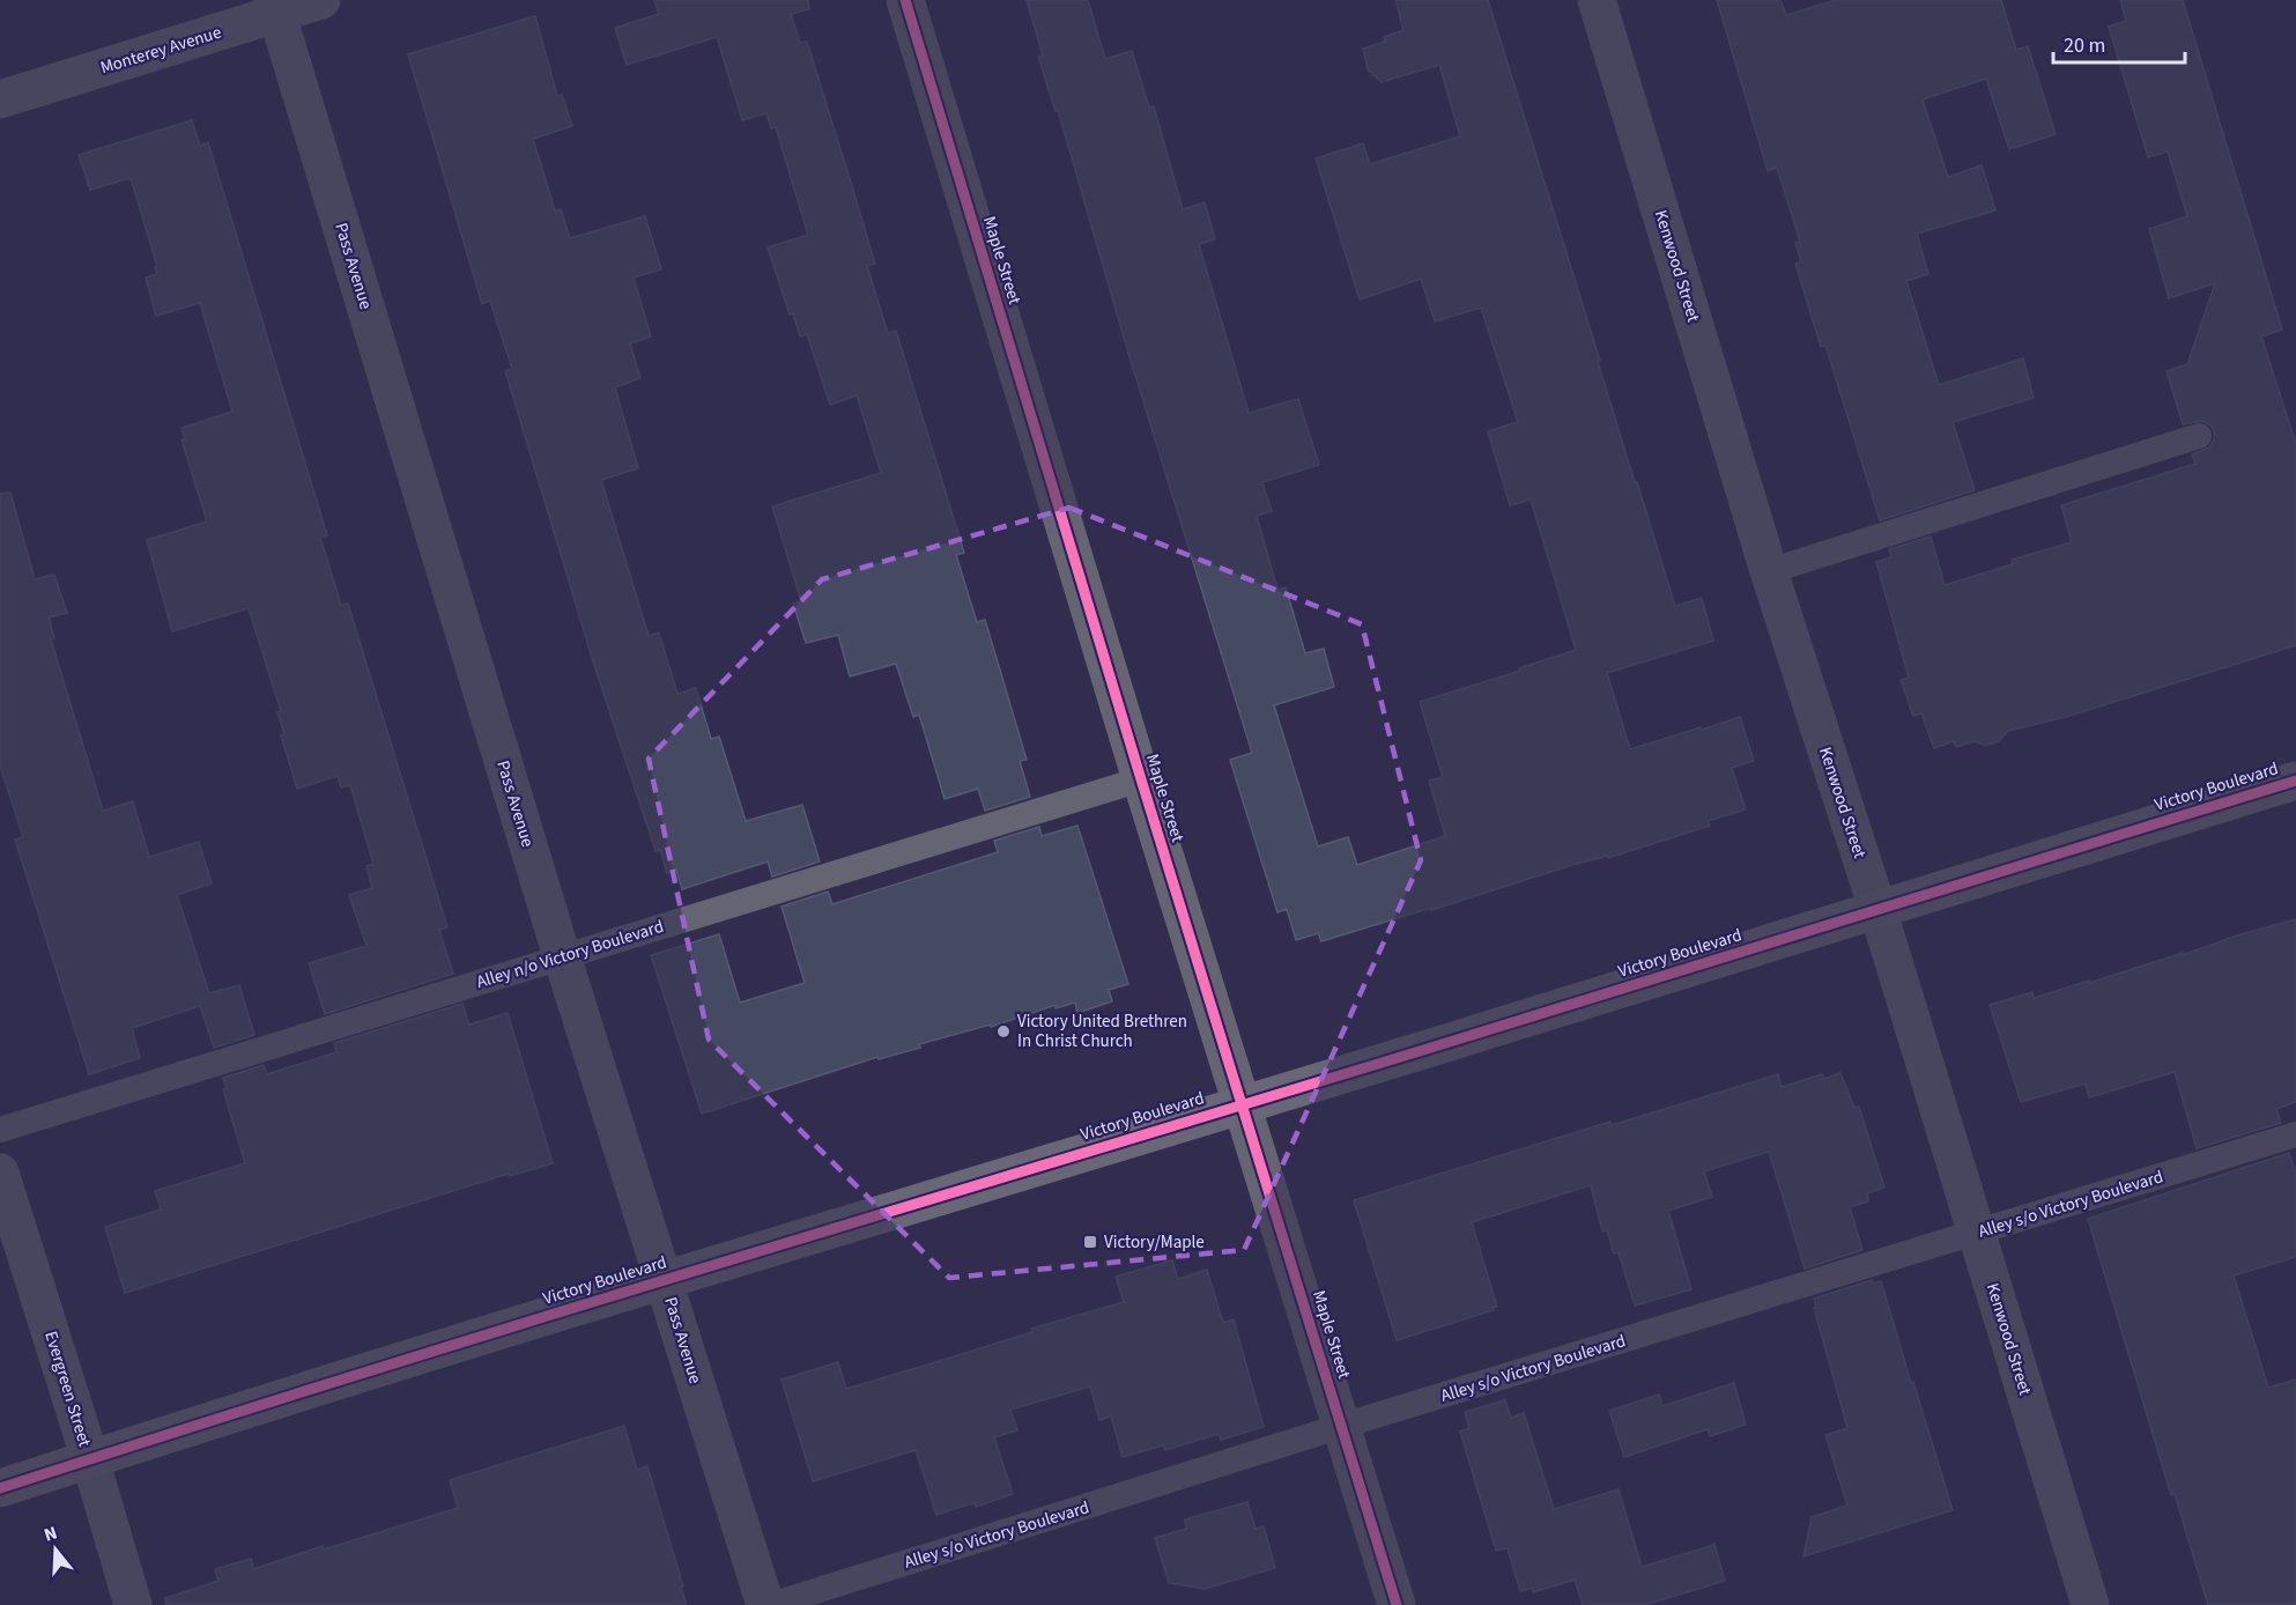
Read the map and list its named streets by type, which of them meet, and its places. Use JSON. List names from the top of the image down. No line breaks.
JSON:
{"streets":{"main road":["Victory Boulevard"],"street":["Monterey Avenue","Maple Street","Pass Avenue","Kenwood Street","Evergreen Street"],"lane":["Alley n/o Victory Boulevard","Alley s/o Victory Boulevard"]},"crossings":[["Monterey Avenue","Pass Avenue"],["Maple Street","Victory Boulevard"],["Maple Street","Alley n/o Victory Boulevard"],["Maple Street","Alley s/o Victory Boulevard"],["Pass Avenue","Victory Boulevard"],["Pass Avenue","Alley n/o Victory Boulevard"],["Pass Avenue","Alley s/o Victory Boulevard"],["Kenwood Street","Victory Boulevard"],["Kenwood Street","Alley s/o Victory Boulevard"],["Victory Boulevard","Evergreen Street"]],"places":{"other":["Victory United Brethren In Christ Church"],"transit":["Victory/Maple"]},"scale_bar":"20 m","north":"top"}
